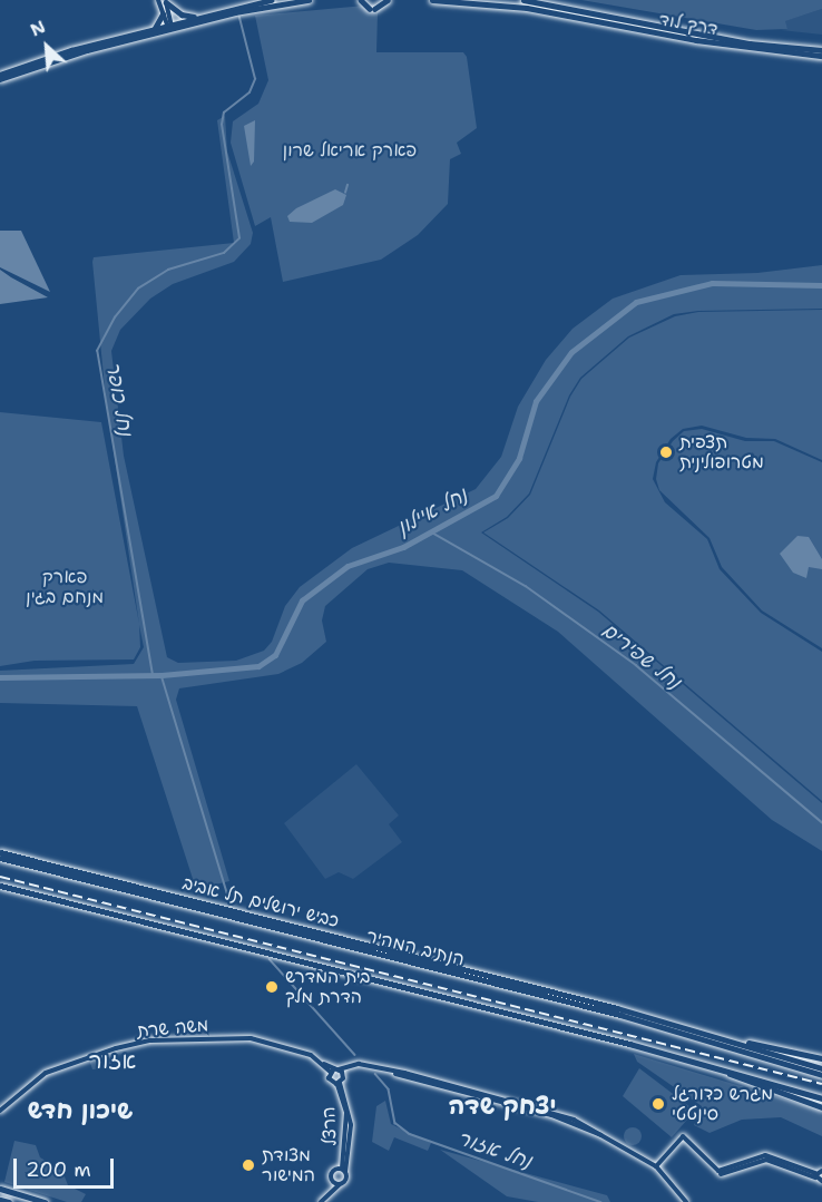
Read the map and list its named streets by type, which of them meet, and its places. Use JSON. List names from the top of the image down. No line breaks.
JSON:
{"streets":{"highway":["כביש ירושלים תל אביב","הנתיב המהיר"],"main road":["דרך לוד"],"street":["משה שרת","הרצל"]},"crossings":[["משה שרת","הרצל"]],"districts":["אזור","יצחק שדה","שיכון חדש"],"water":["נחל כופר","נחל איילון","נחל שפירים","נחל אזור"],"parks":["פארק אריאל שרון","פארק מנחם בגין"],"places":["תצפית מטרופולינית","בית המדרש הדרת מלך","מגרש כדורגל סינטטי","מצודת המישור"],"scale_bar":"200 m","north":"top left"}
